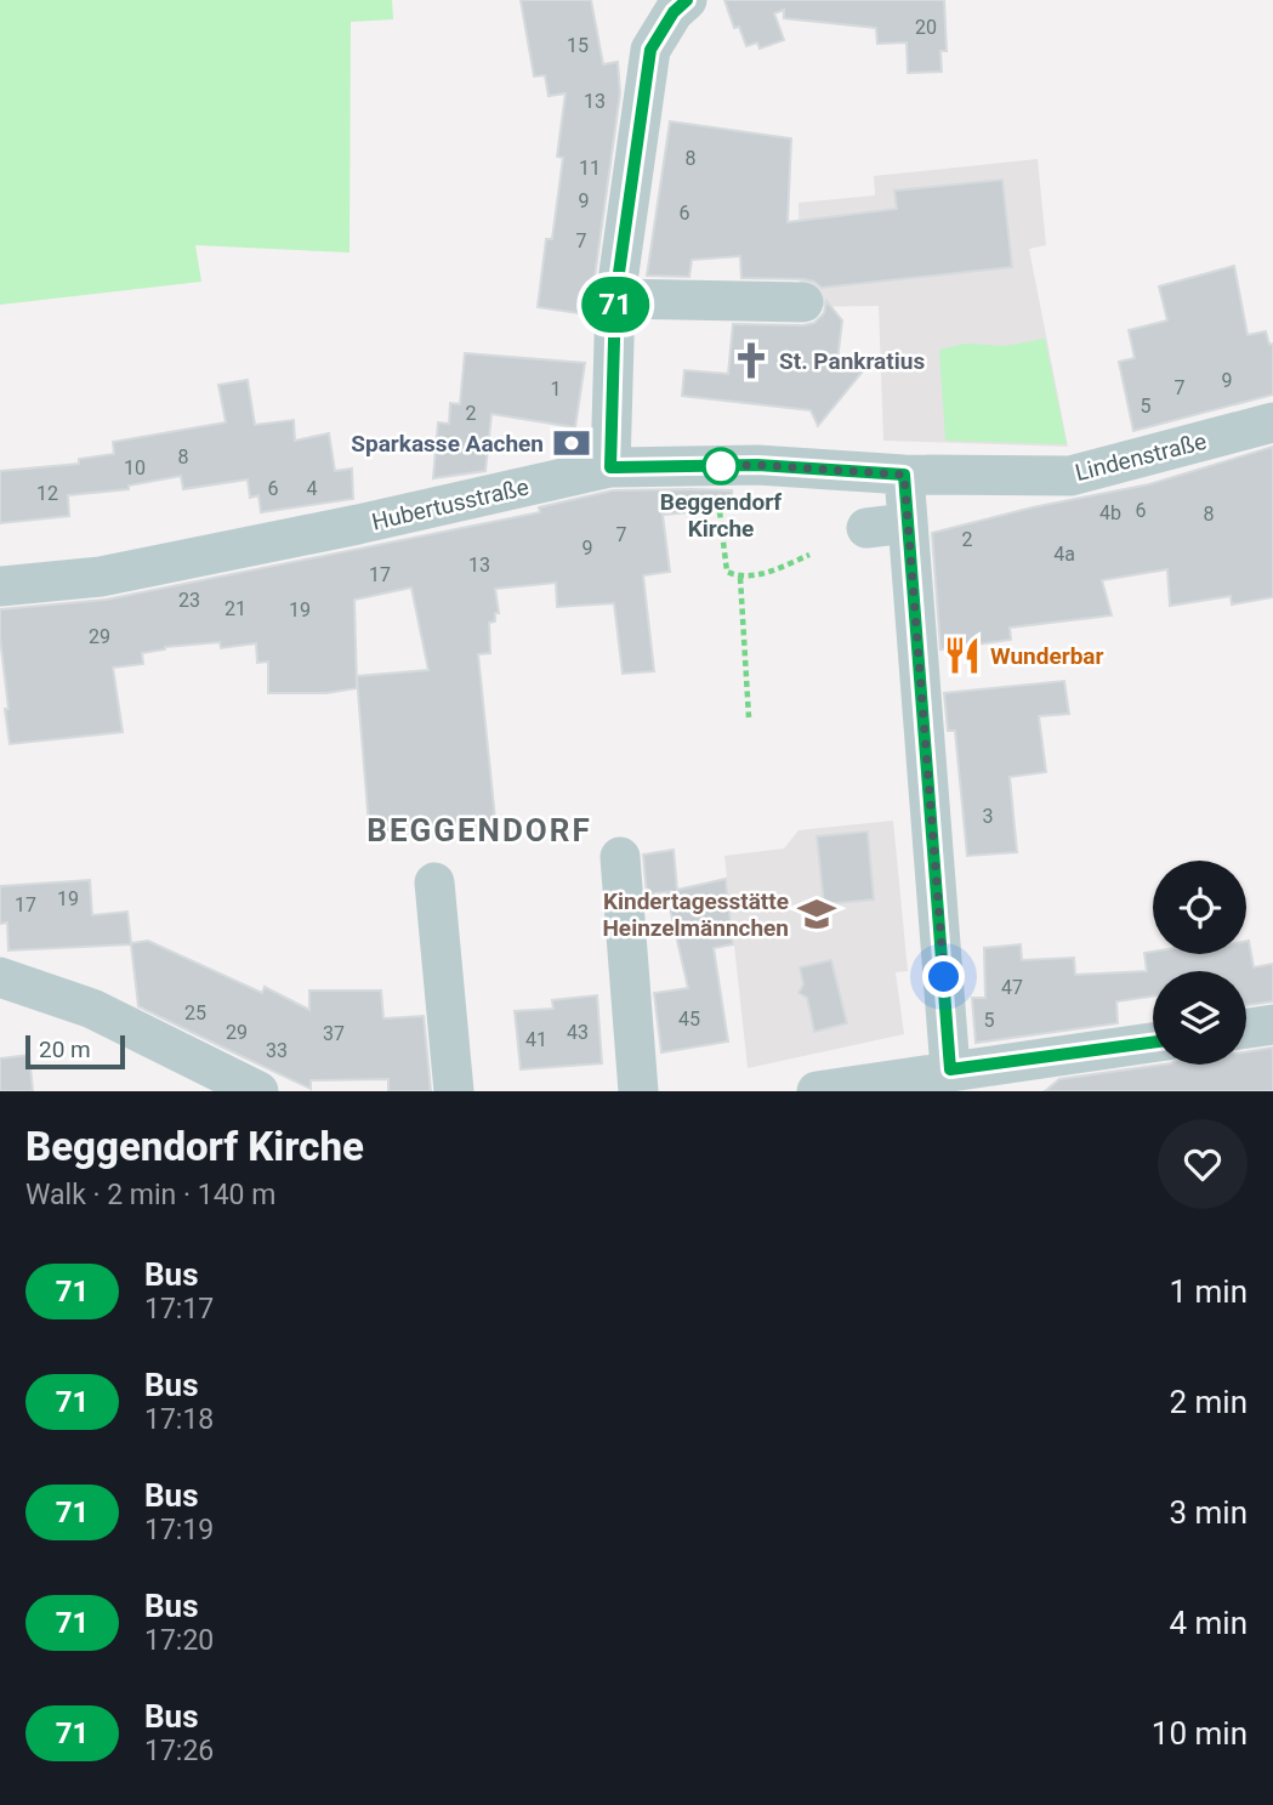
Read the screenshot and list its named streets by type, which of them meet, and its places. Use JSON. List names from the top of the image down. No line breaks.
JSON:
{"streets":{"street":["Lindenstraße","Hubertusstraße"]},"crossings":[["Lindenstraße","Hubertusstraße"]],"districts":["BEGGENDORF"],"places":{"church":["St. Pankratius"],"bank":["Sparkasse Aachen"],"other":["Beggendorf Kirche"],"restaurant":["Wunderbar"],"school or university":["Kindertagesstätte Heinzelmännchen"]},"lines":["bus line 71"],"house_numbers":["20","15","13","8","11","9","6","7","9","7","1","5","2","8","10","6","4","12","6","4b","8","7","2","9","4a","13","17","23","21","19","29","3","19","17","47","25","45","5","29","43","37","41","33"],"scale_bar":"20 m","page":{"on_map":"71","scale":"20 m","heading":["Beggendorf Kirche","Walk · 2 min · 140 m"],"list":[{"mark":"71","name":"Bus","note":"17:17","value":"1 min"},{"mark":"71","name":"Bus","note":"17:18","value":"2 min"},{"mark":"71","name":"Bus","note":"17:19","value":"3 min"},{"mark":"71","name":"Bus","note":"17:20","value":"4 min"},{"mark":"71","name":"Bus","note":"17:26","value":"10 min"}]}}
